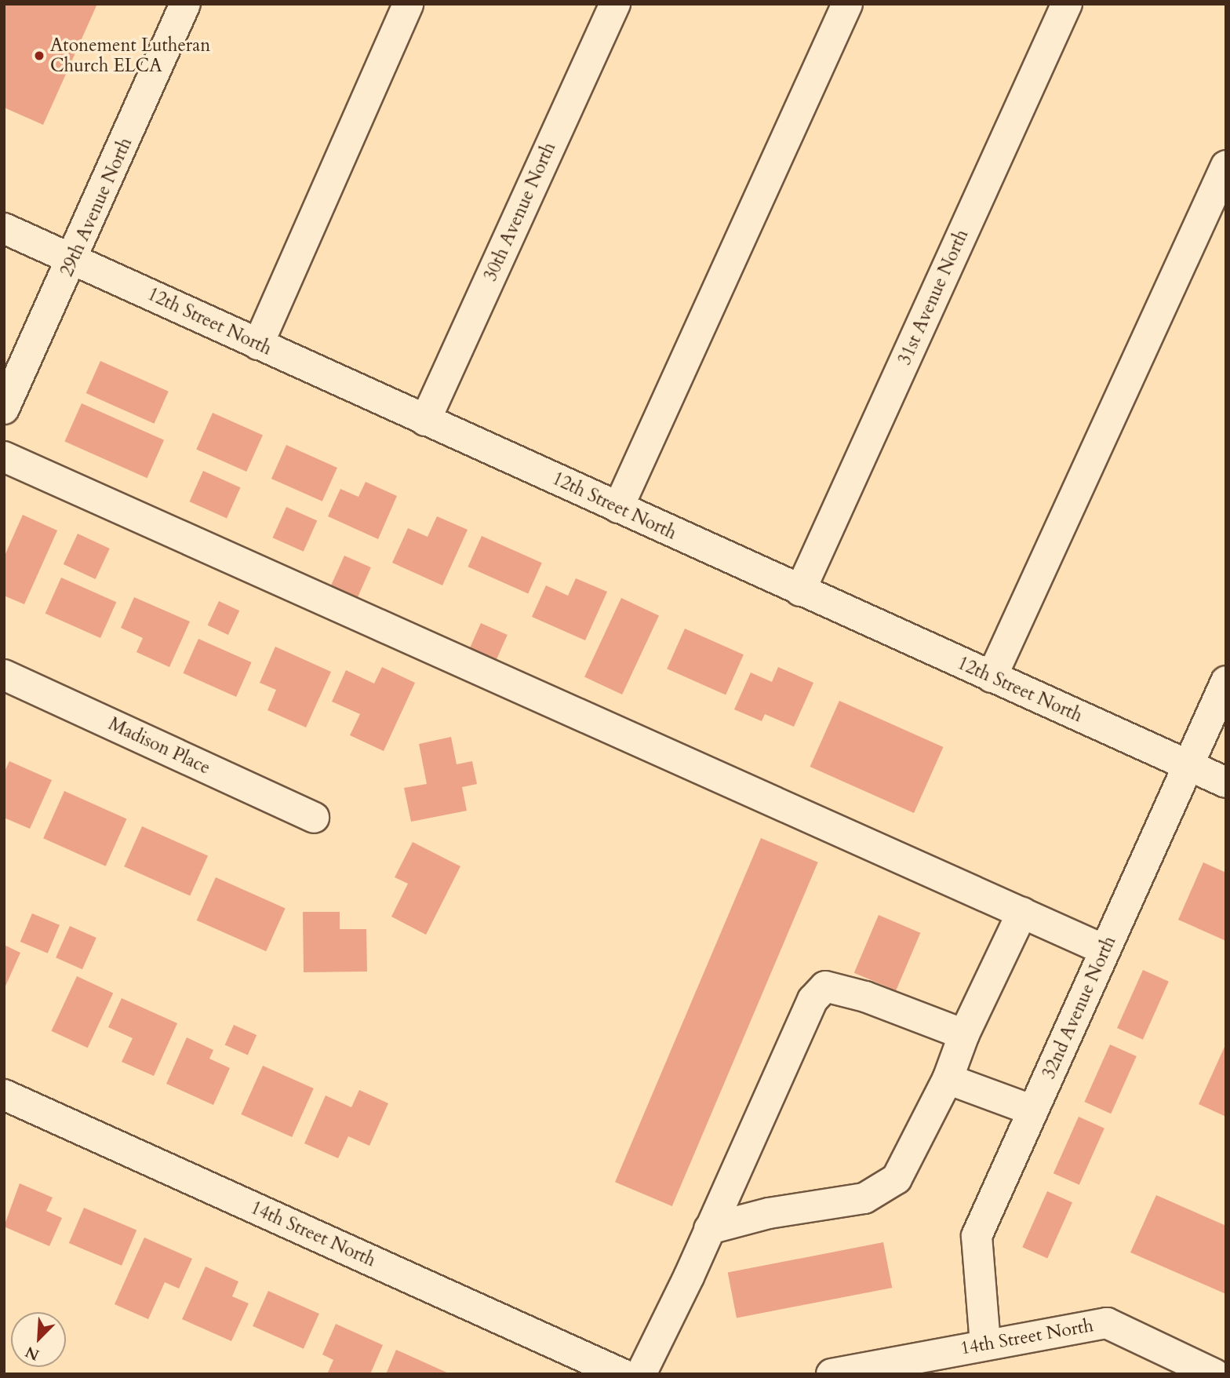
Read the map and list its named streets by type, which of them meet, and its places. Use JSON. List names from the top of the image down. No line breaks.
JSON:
{"streets":{"street":["29th Avenue North","30th Avenue North","31st Avenue North","12th Street North","Madison Place","32nd Avenue North","14th Street North"]},"crossings":[["29th Avenue North","12th Street North"],["30th Avenue North","12th Street North"],["31st Avenue North","12th Street North"],["12th Street North","32nd Avenue North"],["32nd Avenue North","14th Street North"]],"places":["Atonement Lutheran Church ELCA"],"north":"bottom left"}
